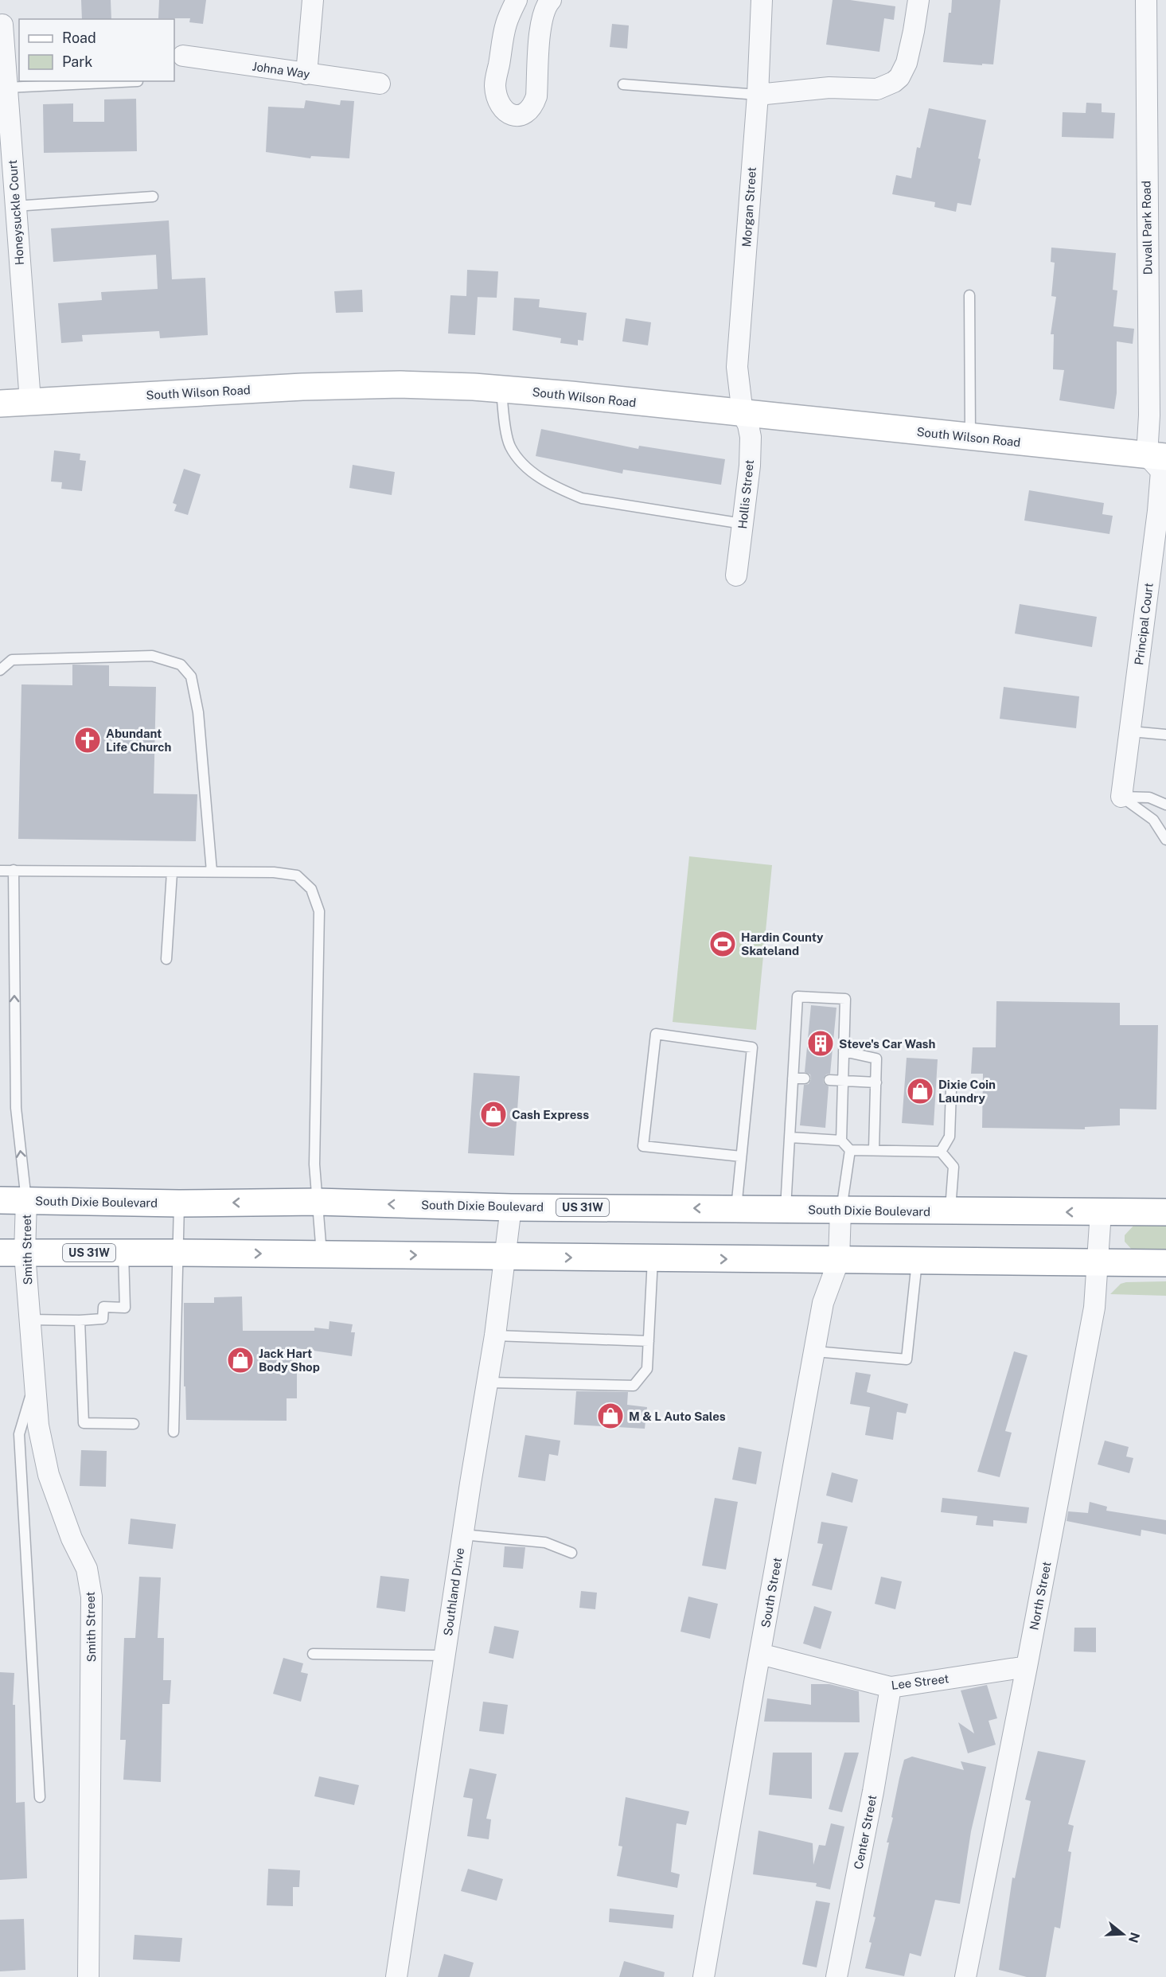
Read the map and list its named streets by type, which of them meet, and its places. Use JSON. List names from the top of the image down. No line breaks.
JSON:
{"streets":{"main road":["South Wilson Road","South Dixie Boulevard","US 31W"],"street":["Johna Way","Morgan Street","Honeysuckle Court","Duvall Park Road","Hollis Street","Principal Court","Smith Street","Southland Drive","South Street","North Street","Lee Street","Center Street"]},"crossings":[["Morgan Street","South Wilson Road"],["Morgan Street","Hollis Street"],["Honeysuckle Court","South Wilson Road"],["Duvall Park Road","South Wilson Road"],["Duvall Park Road","Principal Court"],["South Wilson Road","Hollis Street"],["South Wilson Road","Principal Court"],["South Dixie Boulevard","Smith Street"],["South Dixie Boulevard","Southland Drive"],["South Dixie Boulevard","South Street"],["South Dixie Boulevard","North Street"],["US 31W","Smith Street"],["US 31W","Southland Drive"],["US 31W","South Street"],["US 31W","North Street"],["South Street","Lee Street"],["North Street","Lee Street"],["Lee Street","Center Street"]],"places":{"church":["Abundant Life Church"],"sports":["Hardin County Skateland"],"building":["Steve's Car Wash"],"shop":["Dixie Coin Laundry","Cash Express","Jack Hart Body Shop","M & L Auto Sales"]},"legend":["Road","Park"],"north":"right"}
